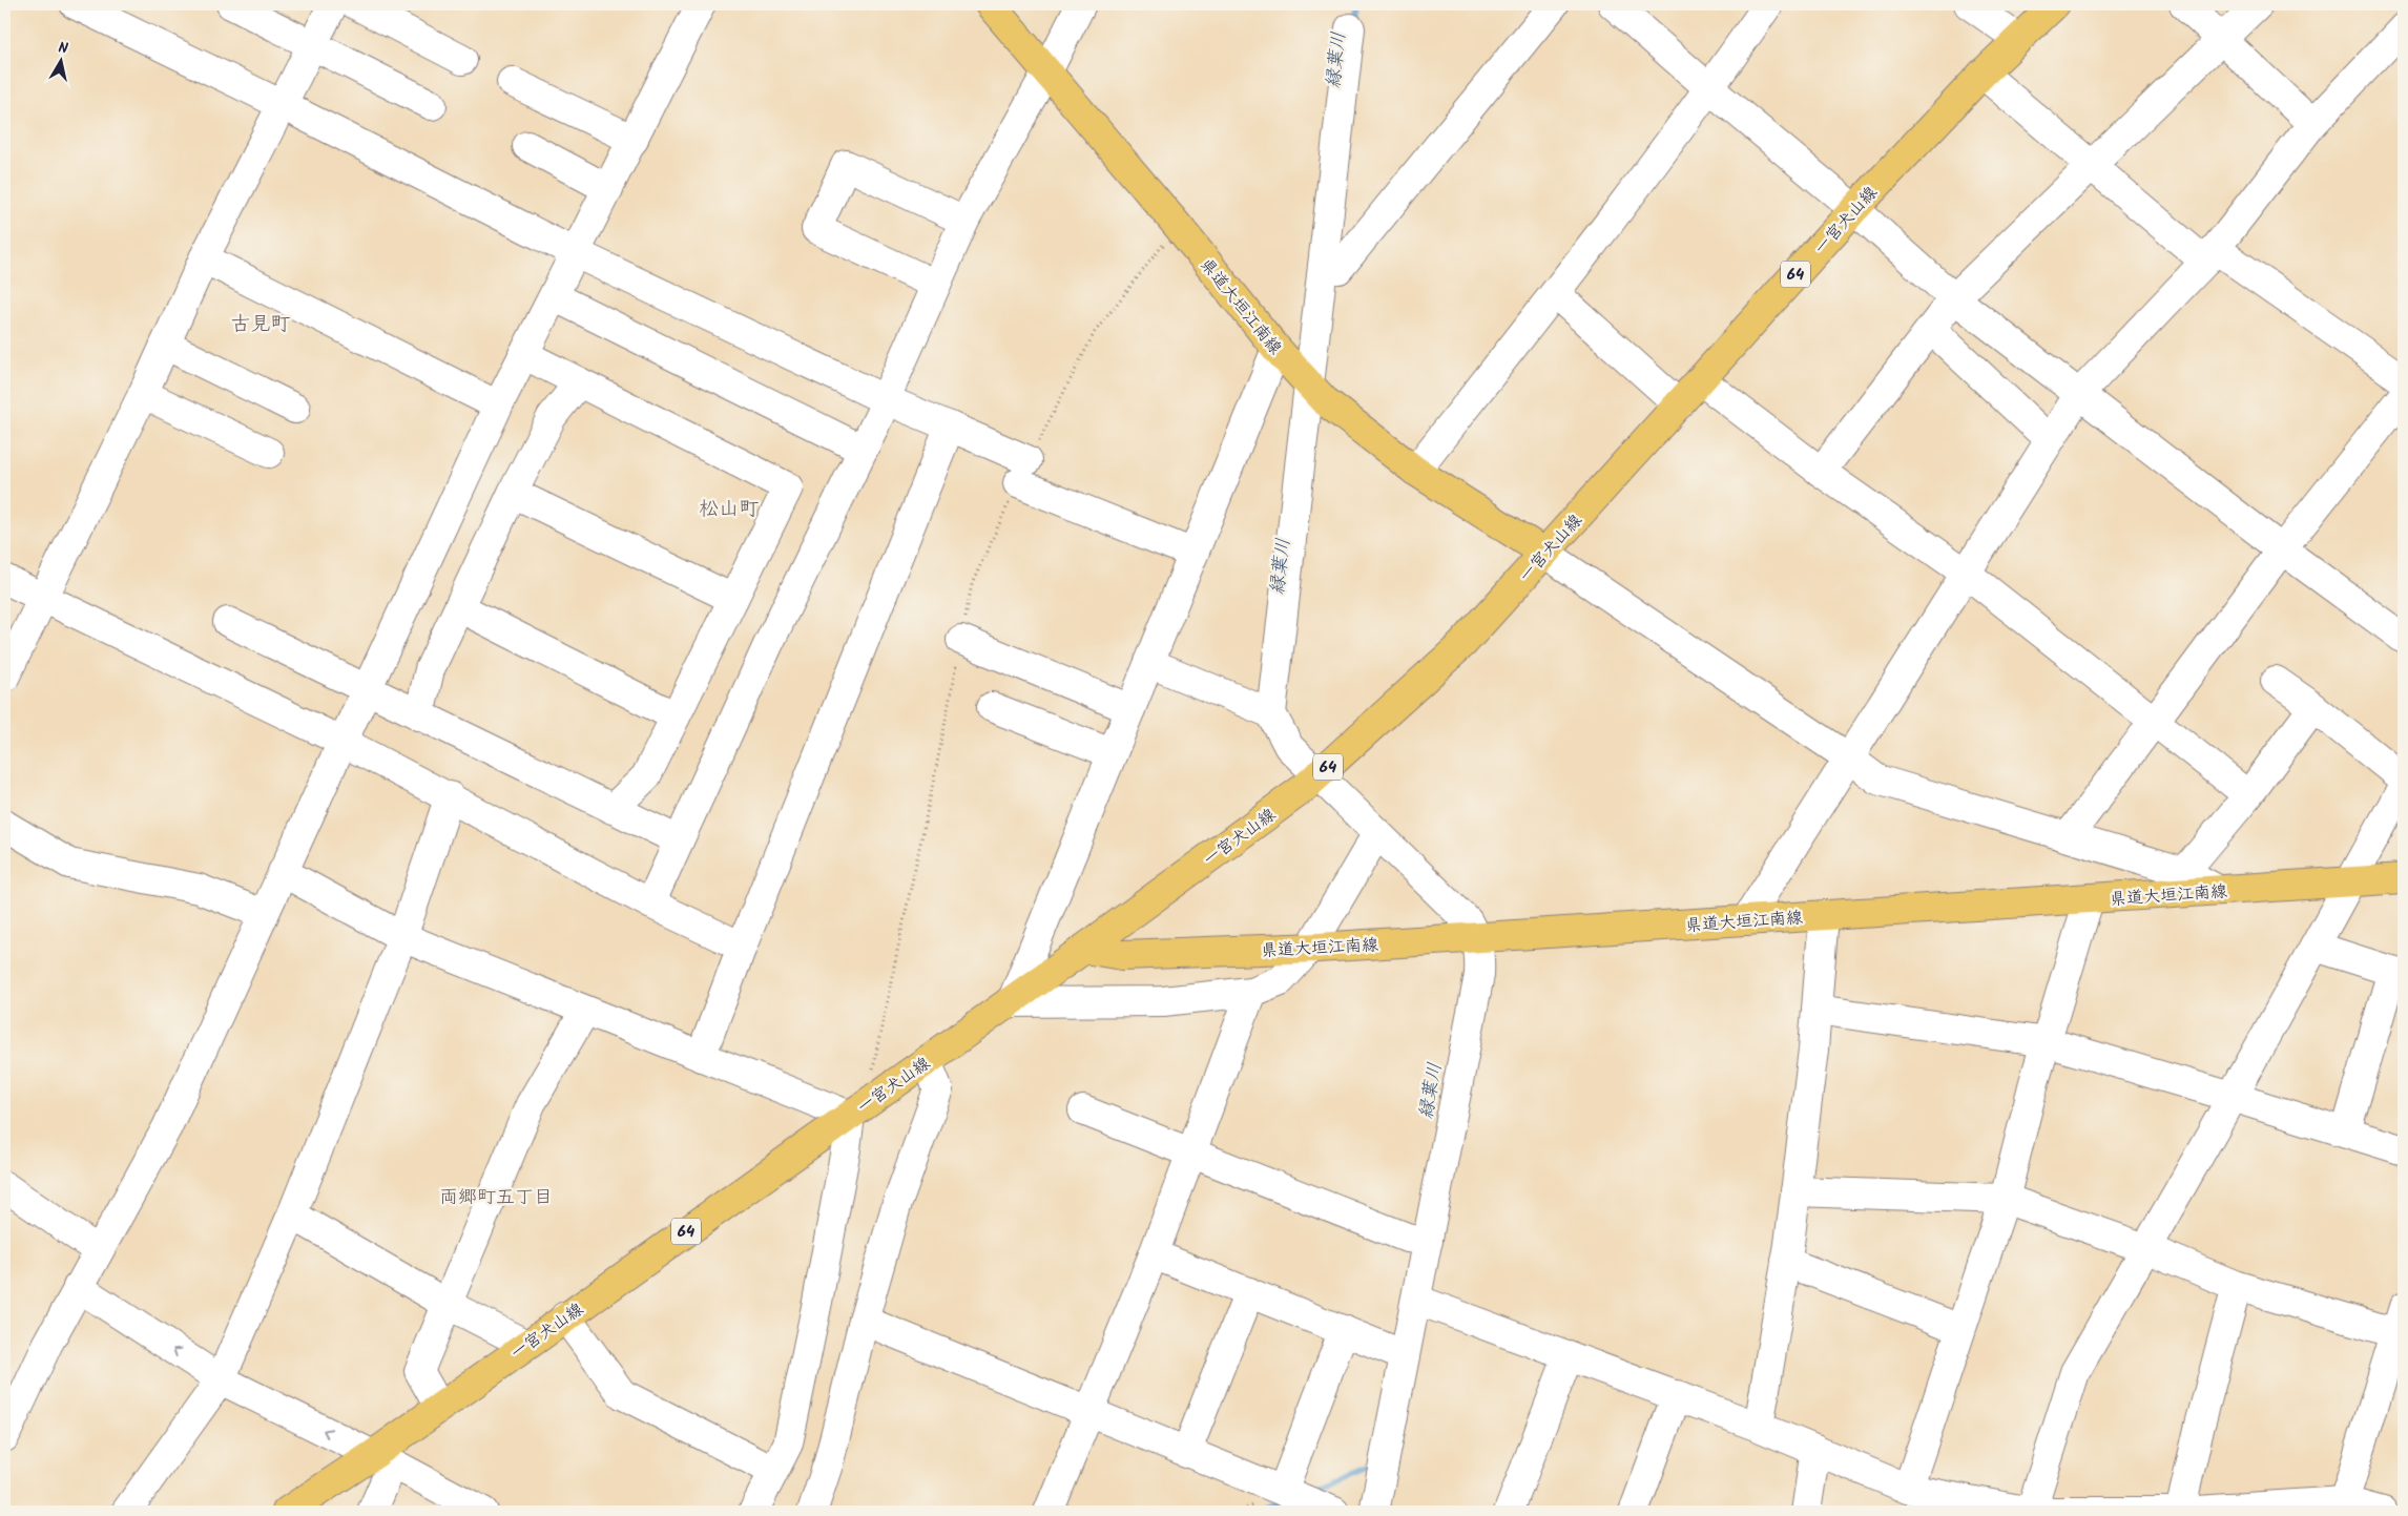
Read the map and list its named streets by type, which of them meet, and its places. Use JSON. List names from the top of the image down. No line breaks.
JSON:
{"streets":{"main road":["一宮犬山線","64","県道大垣江南線"]},"crossings":[["一宮犬山線","県道大垣江南線"]],"districts":["古見町","松山町","両郷町五丁目"],"water":["縁葉川"],"north":"top"}
